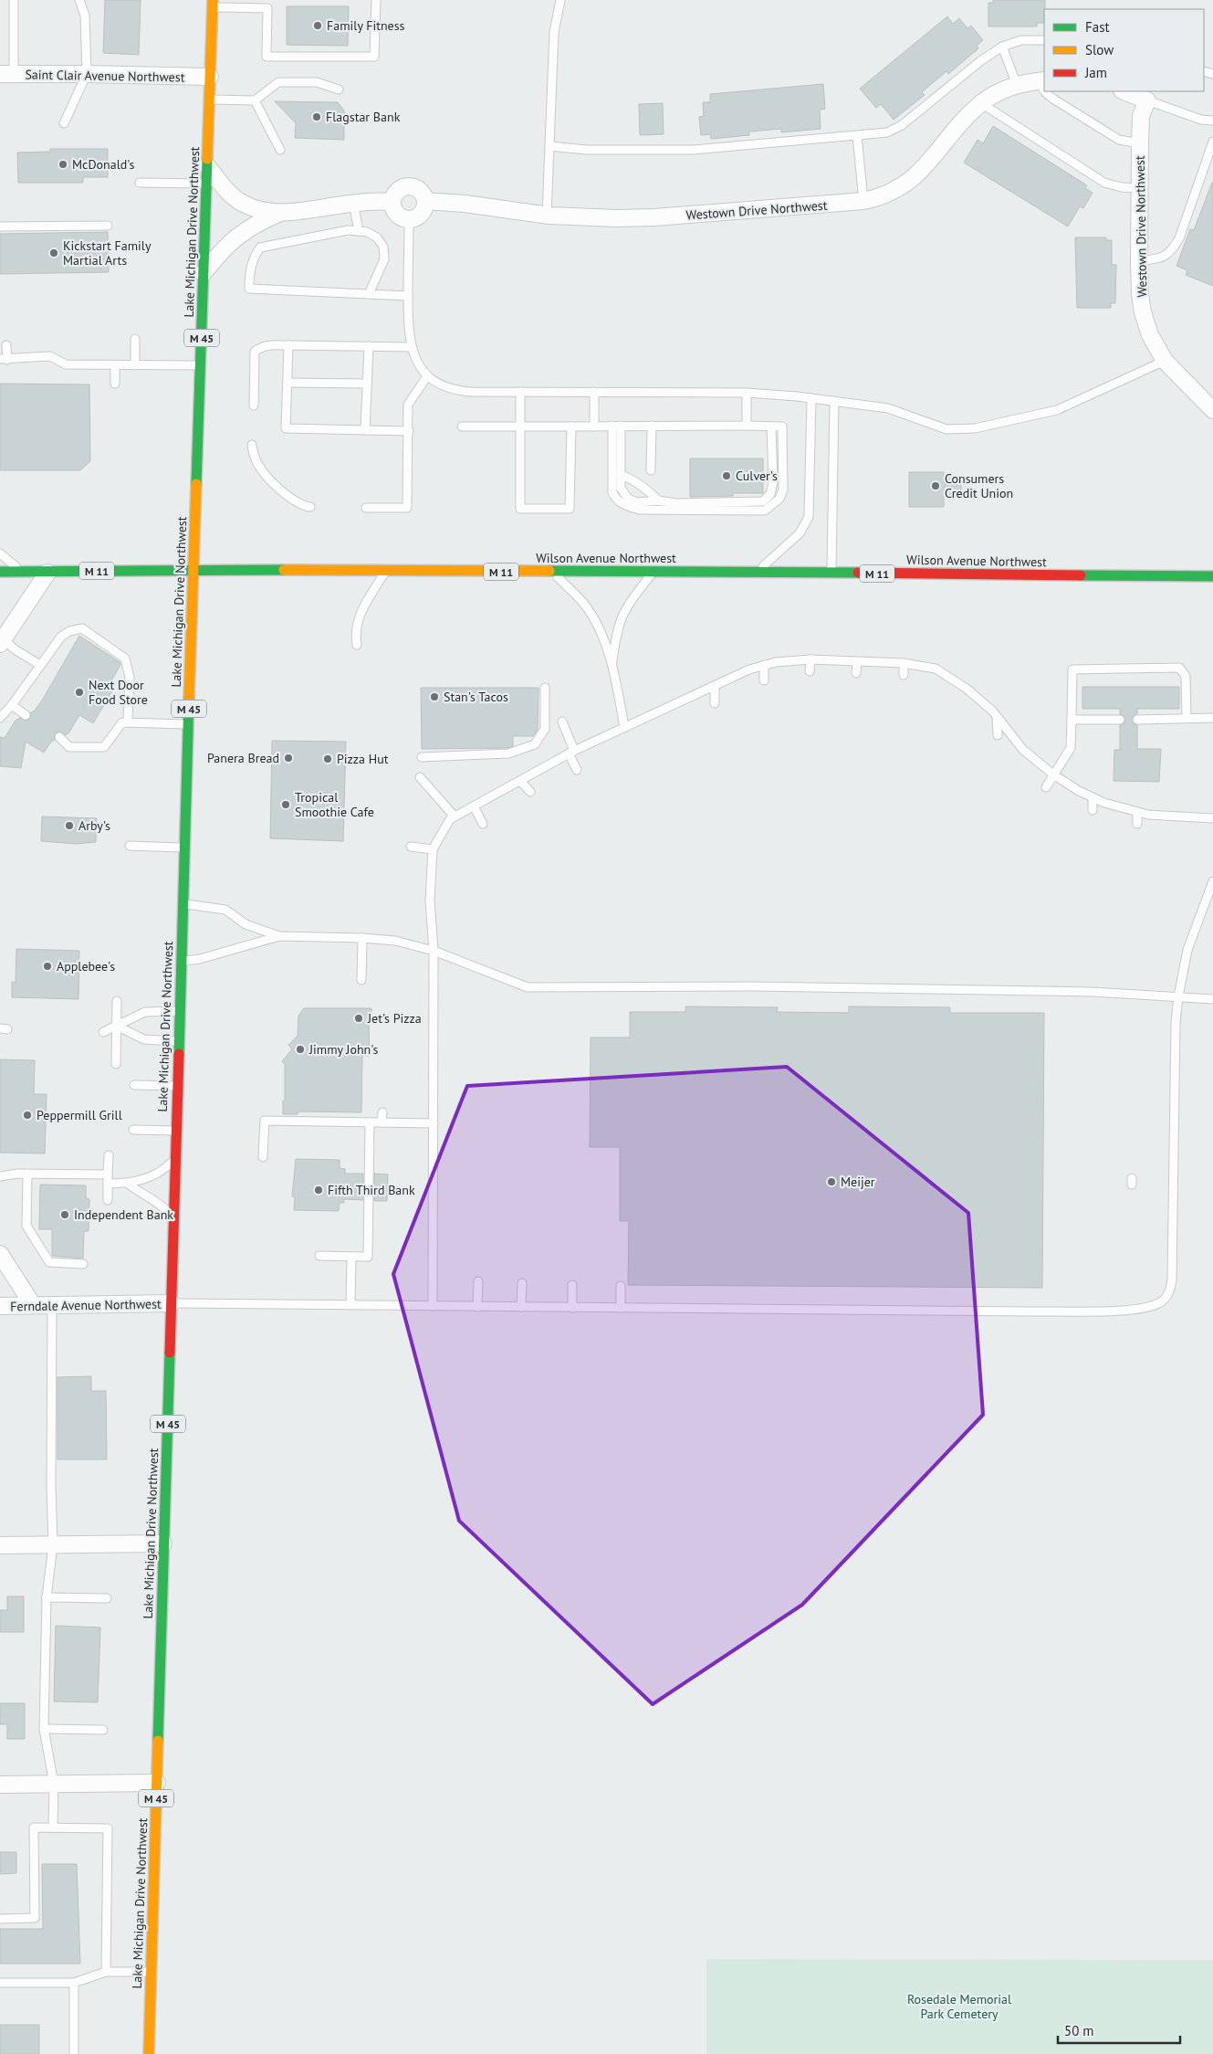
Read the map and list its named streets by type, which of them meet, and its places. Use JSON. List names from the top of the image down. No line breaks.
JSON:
{"streets":{"main road":["Lake Michigan Drive Northwest","M 45","Wilson Avenue Northwest","M 11"],"street":["Saint Clair Avenue Northwest","Westown Drive Northwest","Ferndale Avenue Northwest"]},"crossings":[["Saint Clair Avenue Northwest","Lake Michigan Drive Northwest"],["Lake Michigan Drive Northwest","Wilson Avenue Northwest"],["Lake Michigan Drive Northwest","Ferndale Avenue Northwest"]],"parks":["Rosedale Memorial Park Cemetery"],"places":["Family Fitness","Flagstar Bank","McDonald's","Kickstart Family Martial Arts","Culver's","Consumers Credit Union","Next Door Food Store","Stan's Tacos","Panera Bread","Pizza Hut","Tropical Smoothie Cafe","Arby's","Applebee's","Jet's Pizza","Jimmy John's","Peppermill Grill","Meijer","Fifth Third Bank","Independent Bank"],"legend":["Fast","Slow","Jam"],"scale_bar":"50 m"}
